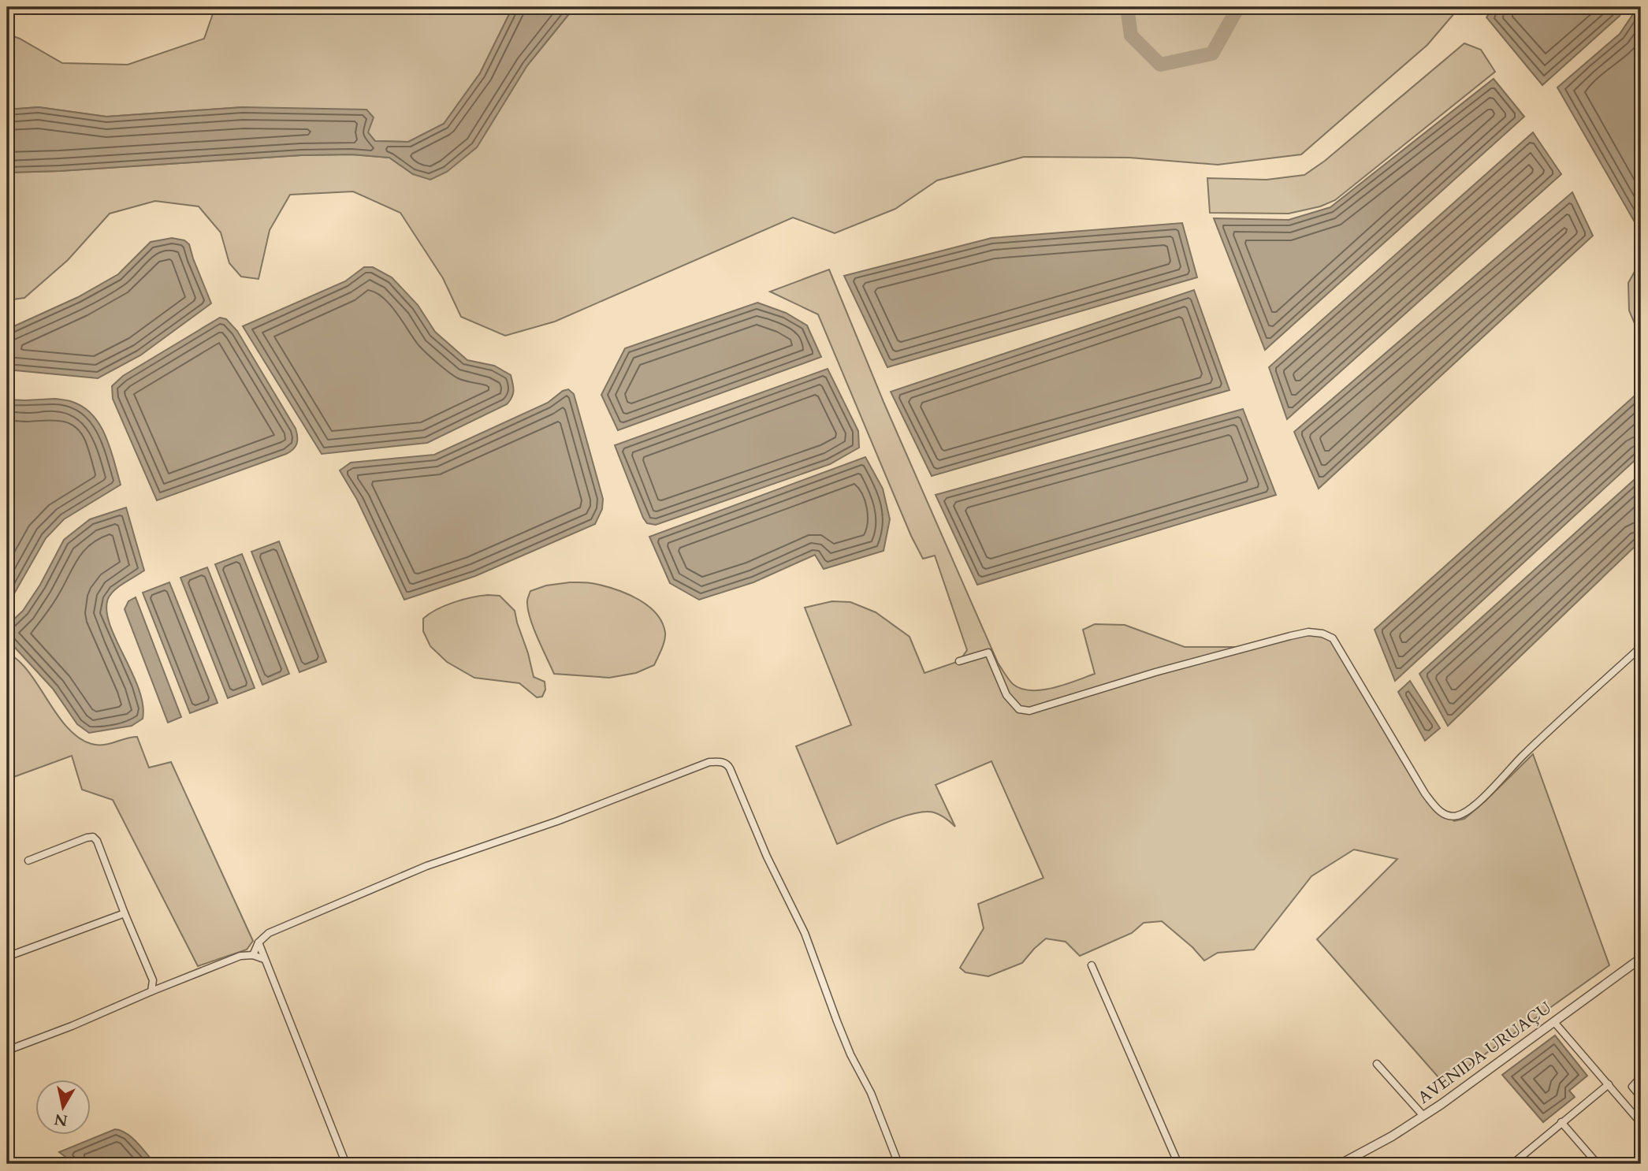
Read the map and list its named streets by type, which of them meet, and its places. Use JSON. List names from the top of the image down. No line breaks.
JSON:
{"streets":{"street":["AVENIDA URUAÇU"]},"north":"bottom"}
